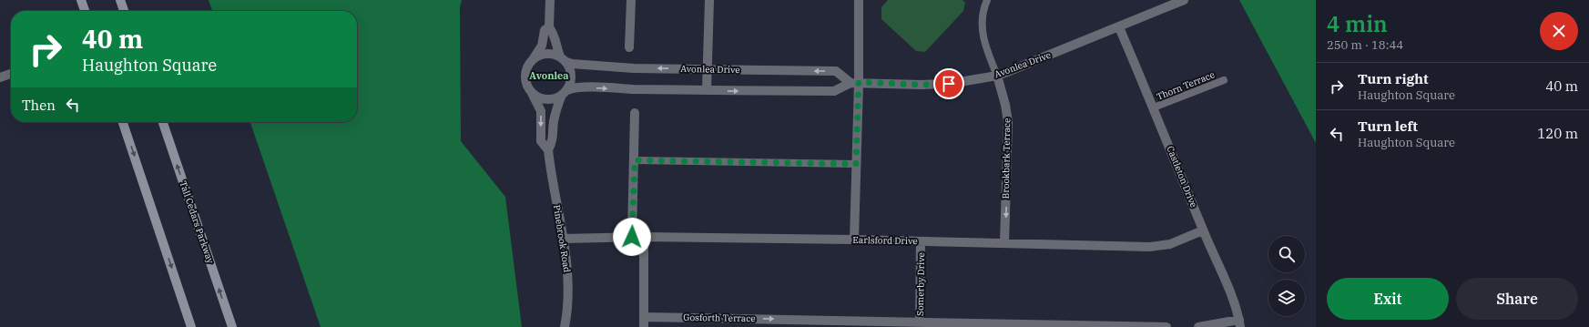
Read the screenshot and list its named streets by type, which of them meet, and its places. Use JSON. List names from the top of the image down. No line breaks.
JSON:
{"streets":{"main road":["Tall Cedars Parkway"],"street":["Avonlea Drive","Brookbark Terrace","Castleton Drive","Pinebrook Road","Earlsford Drive","Somerby Drive","Gosforth Terrace"],"lane":["Thorn Terrace"]},"crossings":[["Avonlea Drive","Brookbark Terrace"],["Avonlea Drive","Castleton Drive"],["Avonlea Drive","Pinebrook Road"],["Thorn Terrace","Castleton Drive"],["Brookbark Terrace","Earlsford Drive"],["Castleton Drive","Earlsford Drive"],["Pinebrook Road","Earlsford Drive"],["Earlsford Drive","Somerby Drive"],["Somerby Drive","Gosforth Terrace"]],"one_way":["Brookbark Terrace","Gosforth Terrace"],"districts":["Avonlea"],"page":{"heading":["4 min","250 m · 18:44"],"turn":["40 m","Haughton Square"],"list":[{"name":"Turn right","note":"Haughton Square","value":"40 m"},{"name":"Turn left","note":"Haughton Square","value":"120 m"}],"then":"Then","buttons":["Exit","Share"]}}
